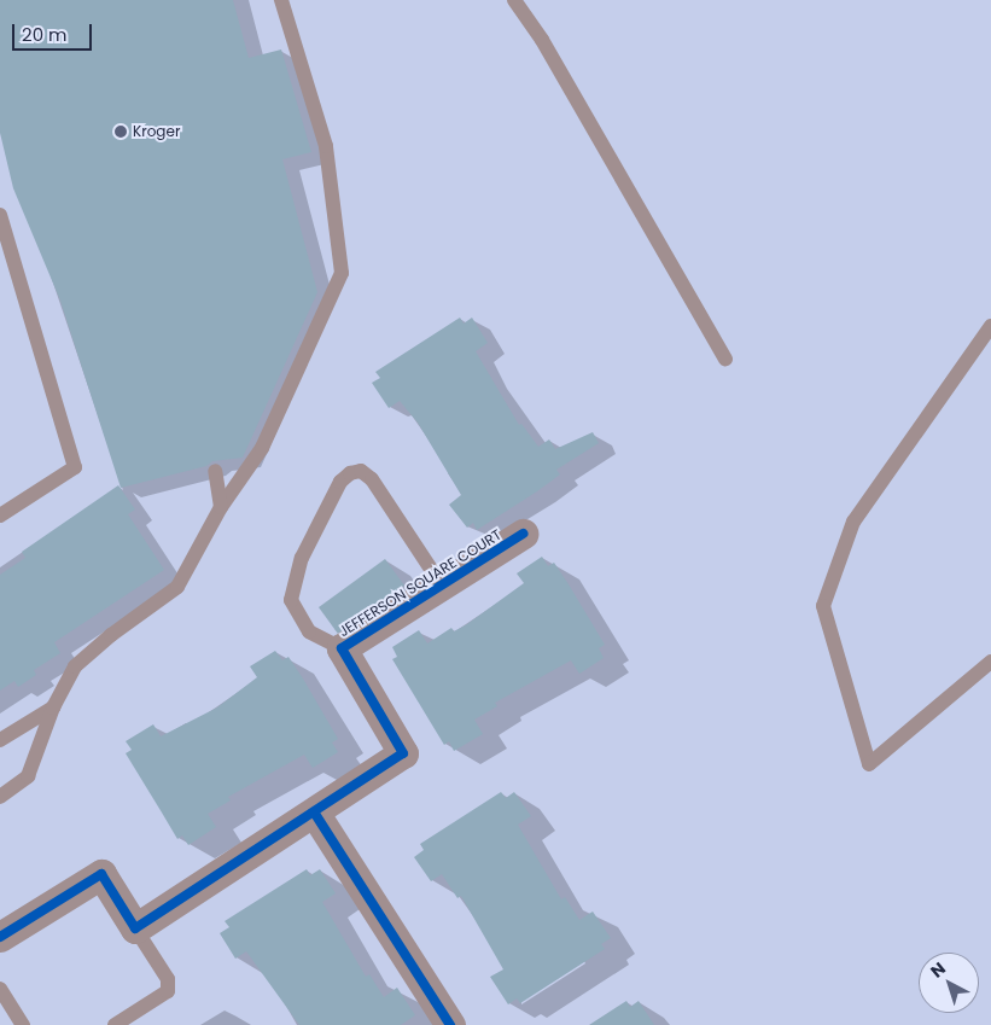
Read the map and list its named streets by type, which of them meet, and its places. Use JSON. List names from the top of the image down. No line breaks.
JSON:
{"streets":{"street":["JEFFERSON SQUARE COURT"]},"places":["Kroger"],"scale_bar":"20 m","north":"top left"}
